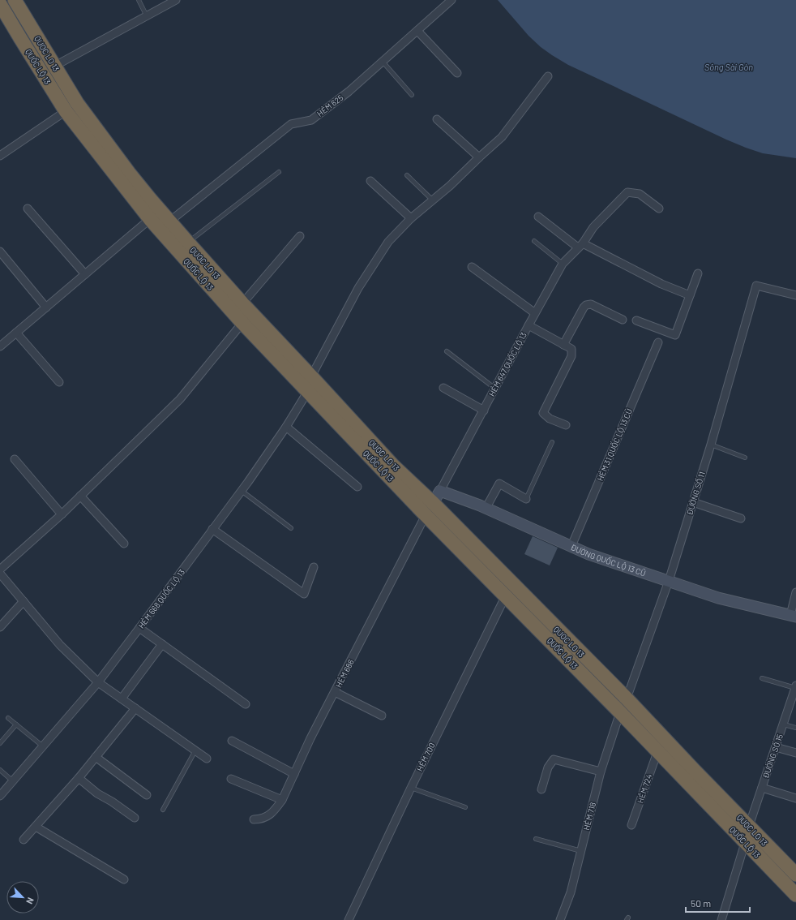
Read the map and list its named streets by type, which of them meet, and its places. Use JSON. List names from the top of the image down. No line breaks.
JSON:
{"streets":{"highway":["QUOC LO 13","QUỐC LỘ 13"],"street":["HẺM 625","HẺM 647 QUỐC LỘ 13","HẺM 31 QUỐC LỘ 13 CŨ","ĐƯỜNG SỐ 11","ĐƯỜNG QUỐC LỘ 13 CŨ","HẺM 668 QUỐC LỘ 13","HẺM 686","ĐƯỜNG SỐ 15","HẺM 700","HẺM 724","HẺM 718"]},"crossings":[["QUOC LO 13","HẺM 625"],["QUOC LO 13","ĐƯỜNG SỐ 11"],["QUOC LO 13","ĐƯỜNG SỐ 15"],["QUỐC LỘ 13","HẺM 668 QUỐC LỘ 13"],["QUỐC LỘ 13","HẺM 686"],["QUỐC LỘ 13","HẺM 700"],["QUỐC LỘ 13","HẺM 724"],["QUỐC LỘ 13","HẺM 718"],["HẺM 647 QUỐC LỘ 13","ĐƯỜNG QUỐC LỘ 13 CŨ"],["HẺM 31 QUỐC LỘ 13 CŨ","ĐƯỜNG QUỐC LỘ 13 CŨ"],["ĐƯỜNG SỐ 11","ĐƯỜNG QUỐC LỘ 13 CŨ"]],"water":["Sông Sài Gòn"],"scale_bar":"50 m","north":"bottom right"}
